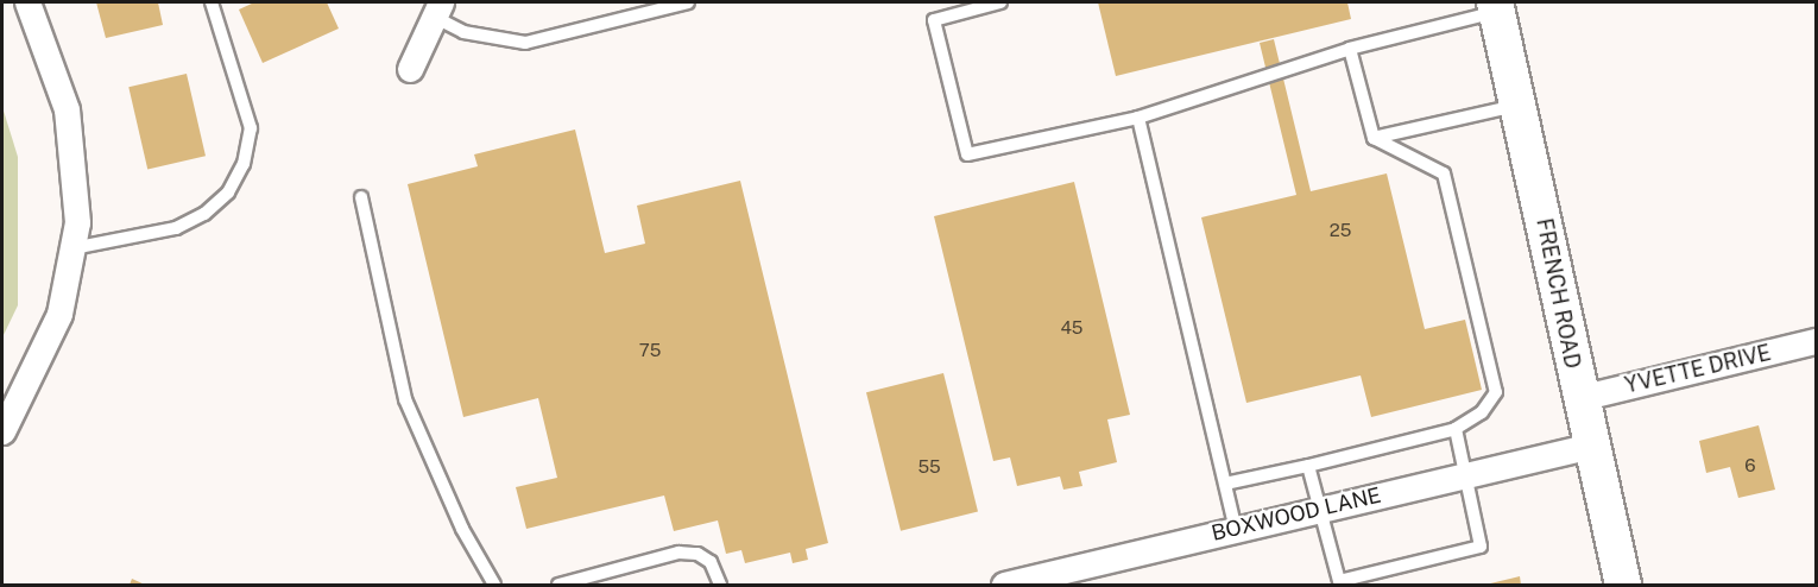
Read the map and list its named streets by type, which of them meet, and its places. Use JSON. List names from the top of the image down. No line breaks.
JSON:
{"streets":{"main road":["FRENCH ROAD"],"street":["YVETTE DRIVE","BOXWOOD LANE"]},"crossings":[["FRENCH ROAD","YVETTE DRIVE"],["FRENCH ROAD","BOXWOOD LANE"]],"house_numbers":["25","45","75","6","55"]}
